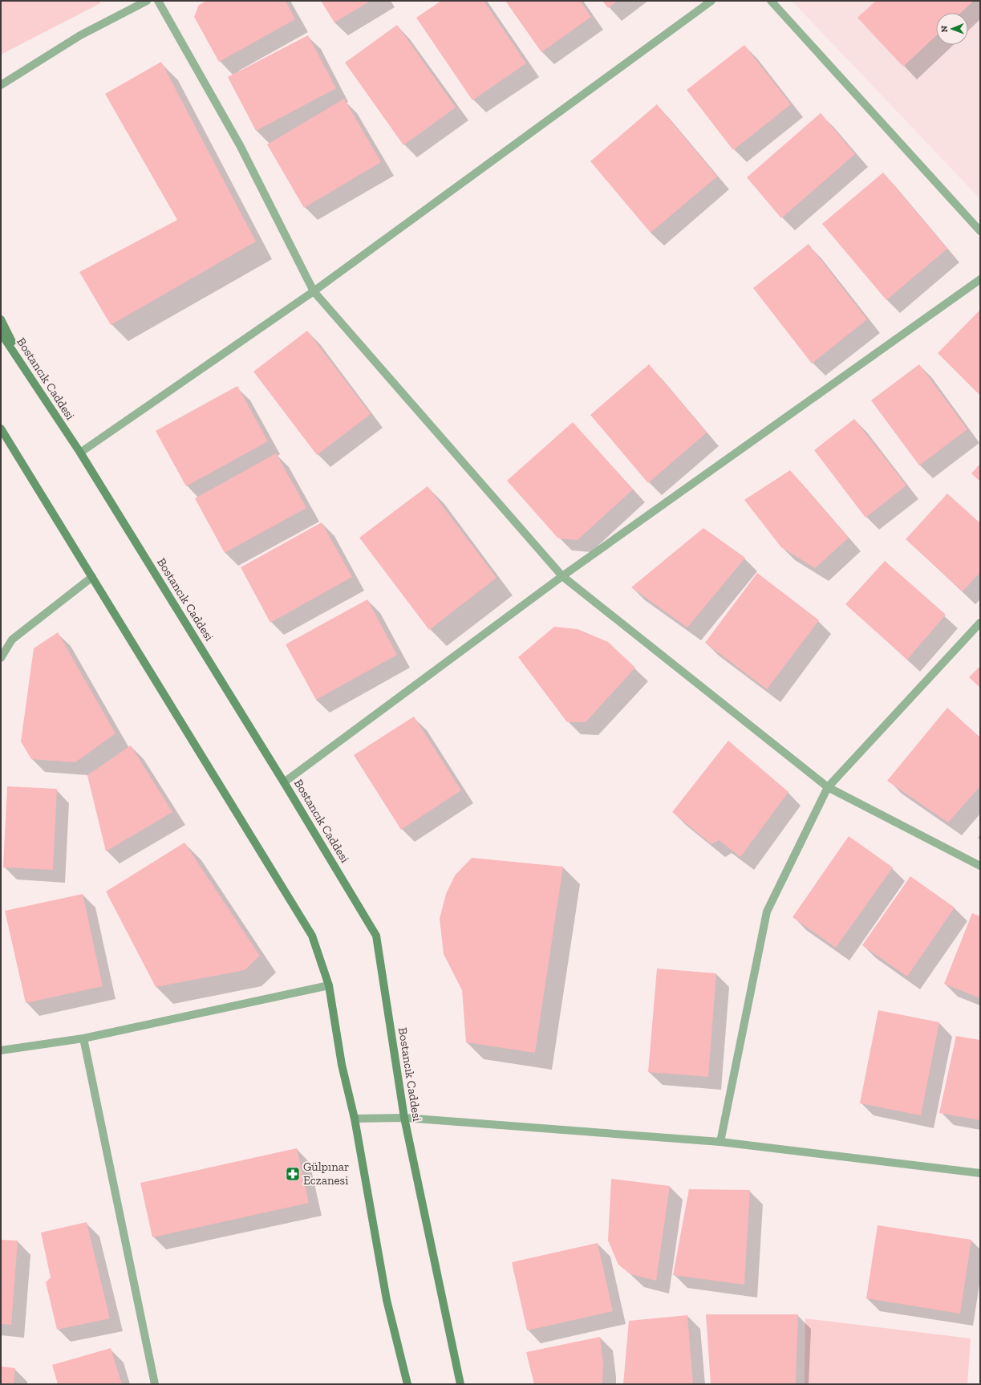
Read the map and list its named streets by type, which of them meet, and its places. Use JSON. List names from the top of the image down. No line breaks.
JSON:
{"streets":{"main road":["Bostancık Caddesi"]},"places":{"pharmacy":["Gülpınar Eczanesi"]},"north":"left"}
